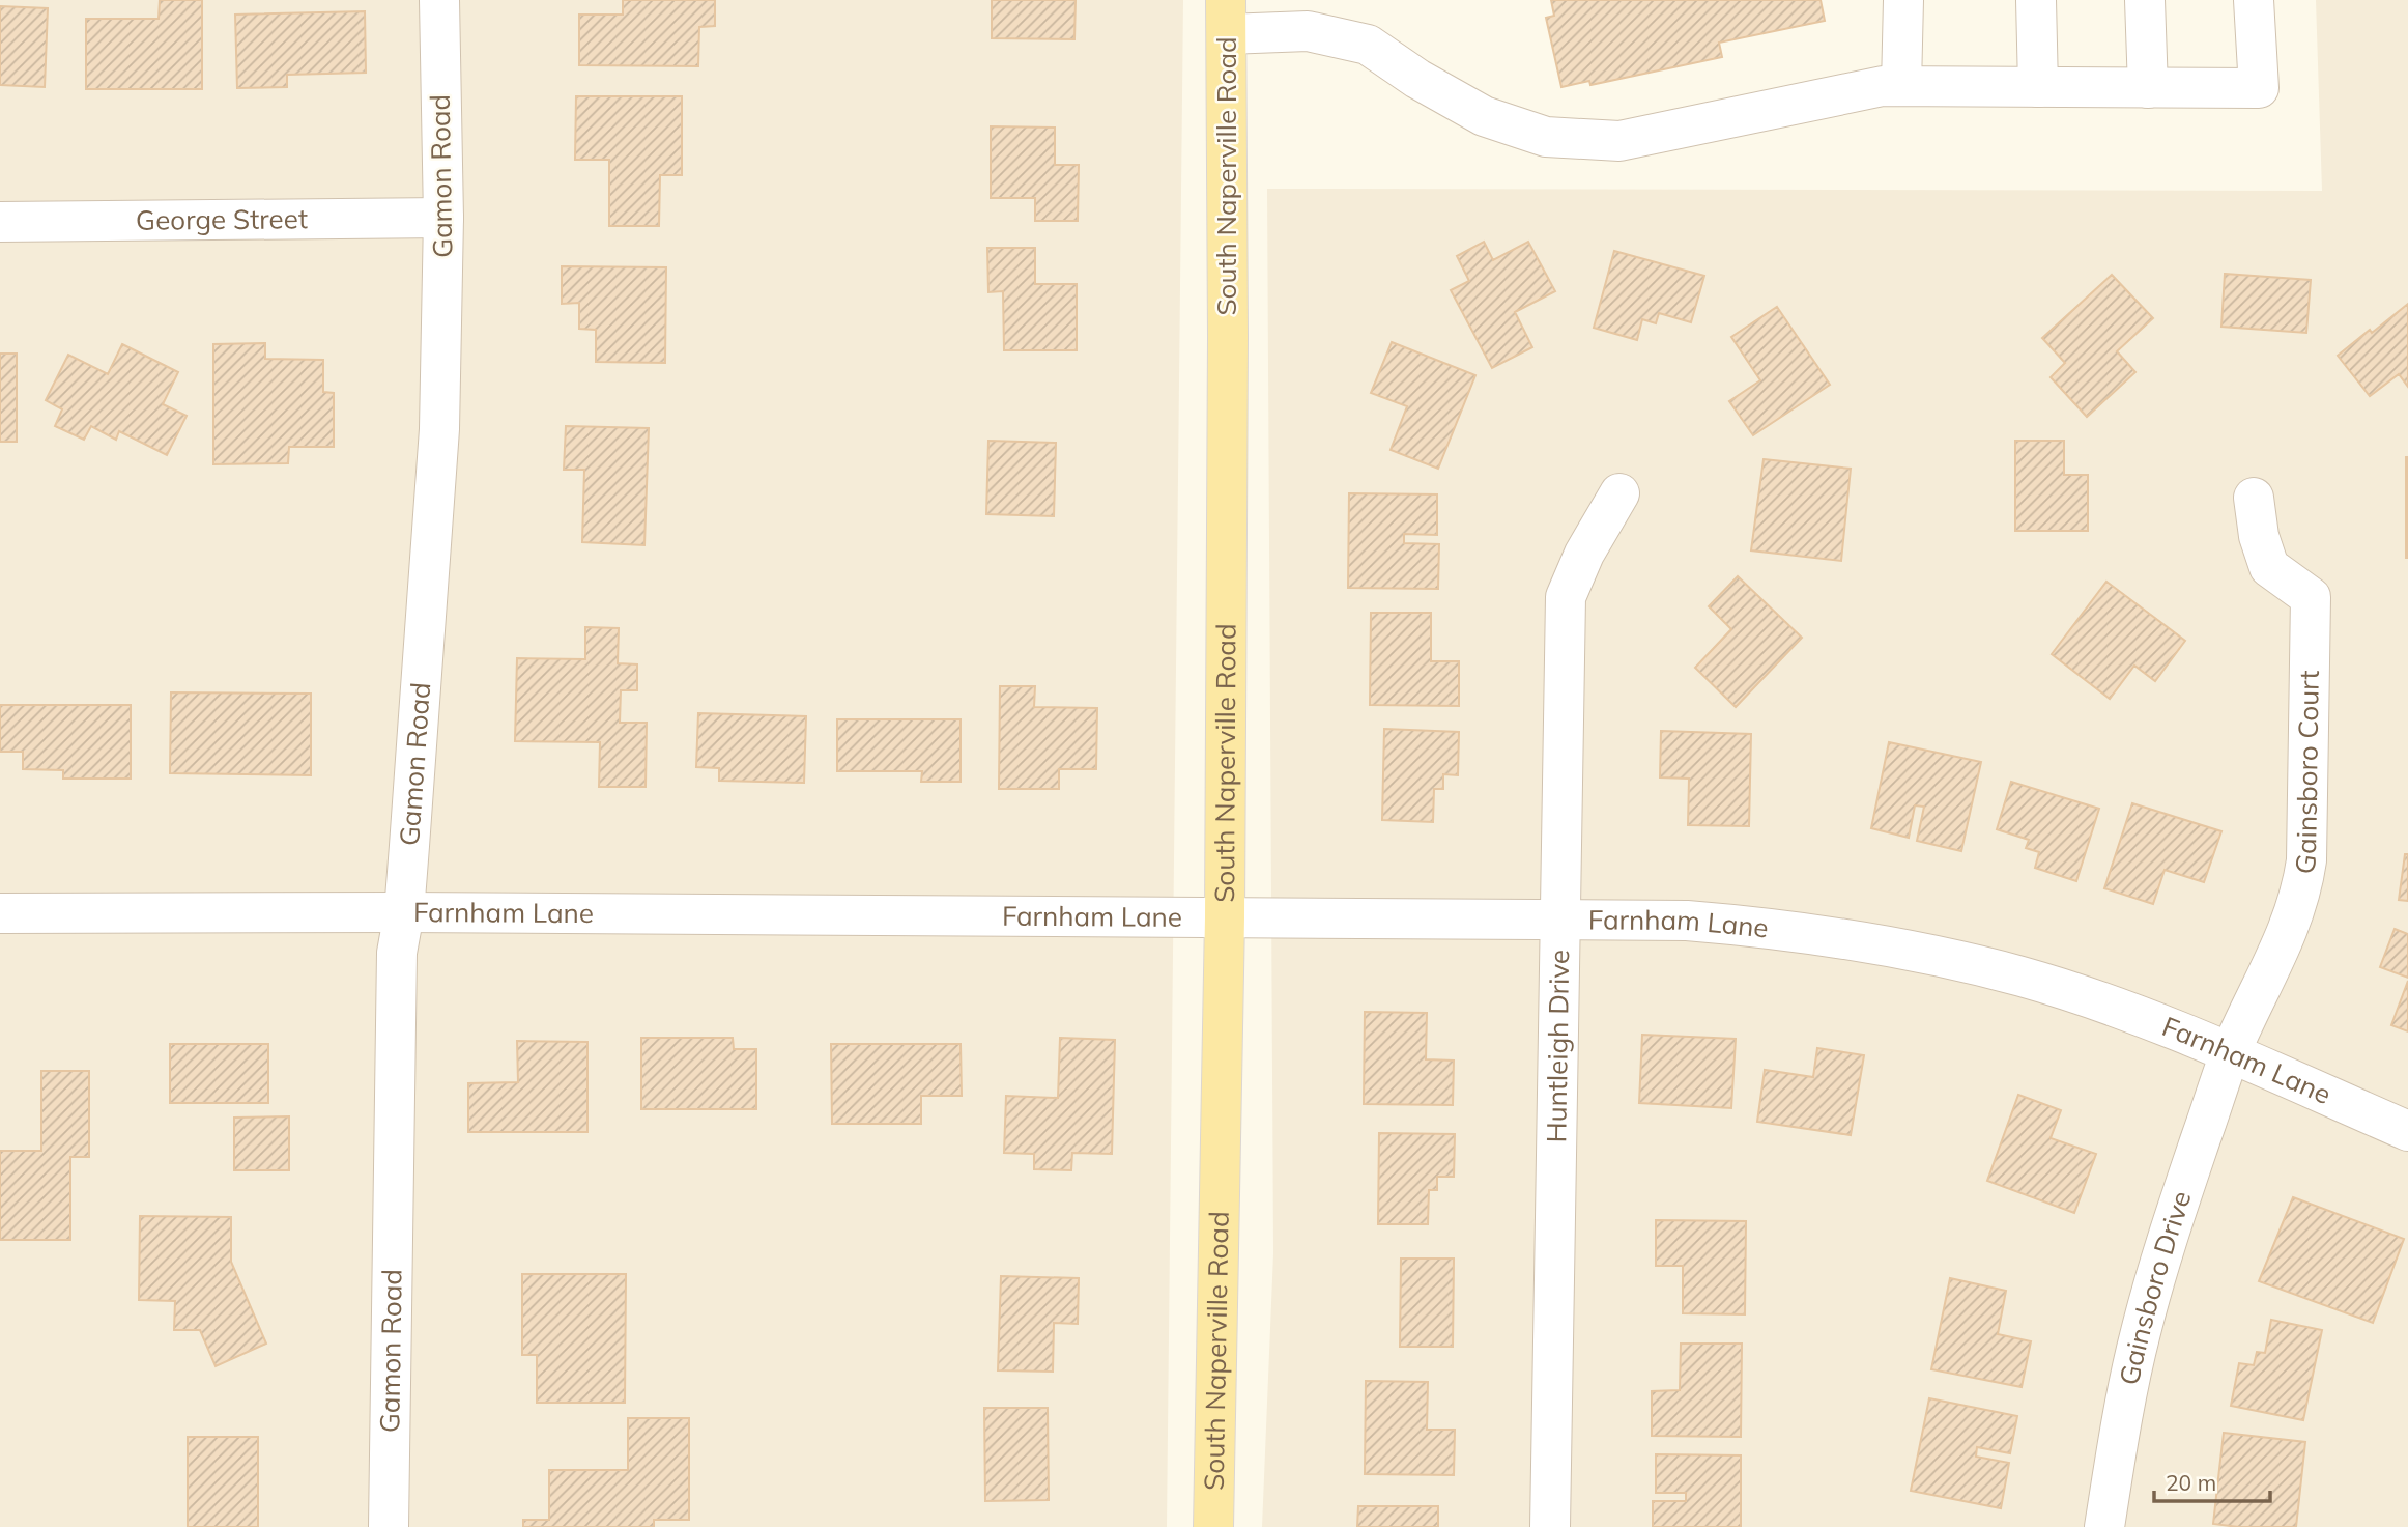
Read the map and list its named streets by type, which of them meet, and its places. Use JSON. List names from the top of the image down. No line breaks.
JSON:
{"streets":{"main road":["South Naperville Road"],"street":["Gamon Road","George Street","Gainsboro Court","Farnham Lane","Huntleigh Drive","Gainsboro Drive"]},"crossings":[["Gamon Road","George Street"],["Gamon Road","Farnham Lane"],["South Naperville Road","Farnham Lane"],["Gainsboro Court","Farnham Lane"],["Gainsboro Court","Gainsboro Drive"],["Farnham Lane","Huntleigh Drive"],["Farnham Lane","Gainsboro Drive"]],"scale_bar":"20 m"}
